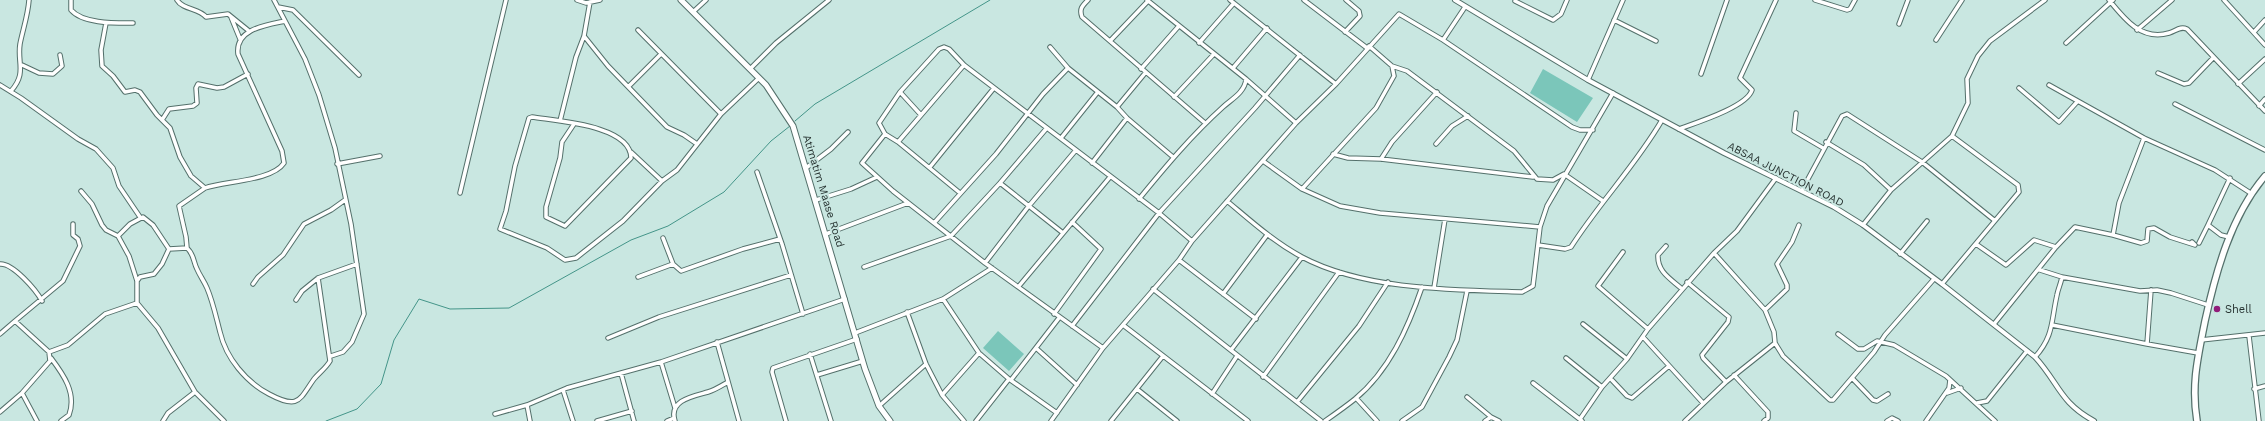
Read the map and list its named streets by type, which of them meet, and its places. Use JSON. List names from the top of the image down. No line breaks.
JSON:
{"streets":{"main road":["Atimatim Maase Road"],"street":["ABSAA JUNCTION ROAD"]},"places":["Shell"]}
